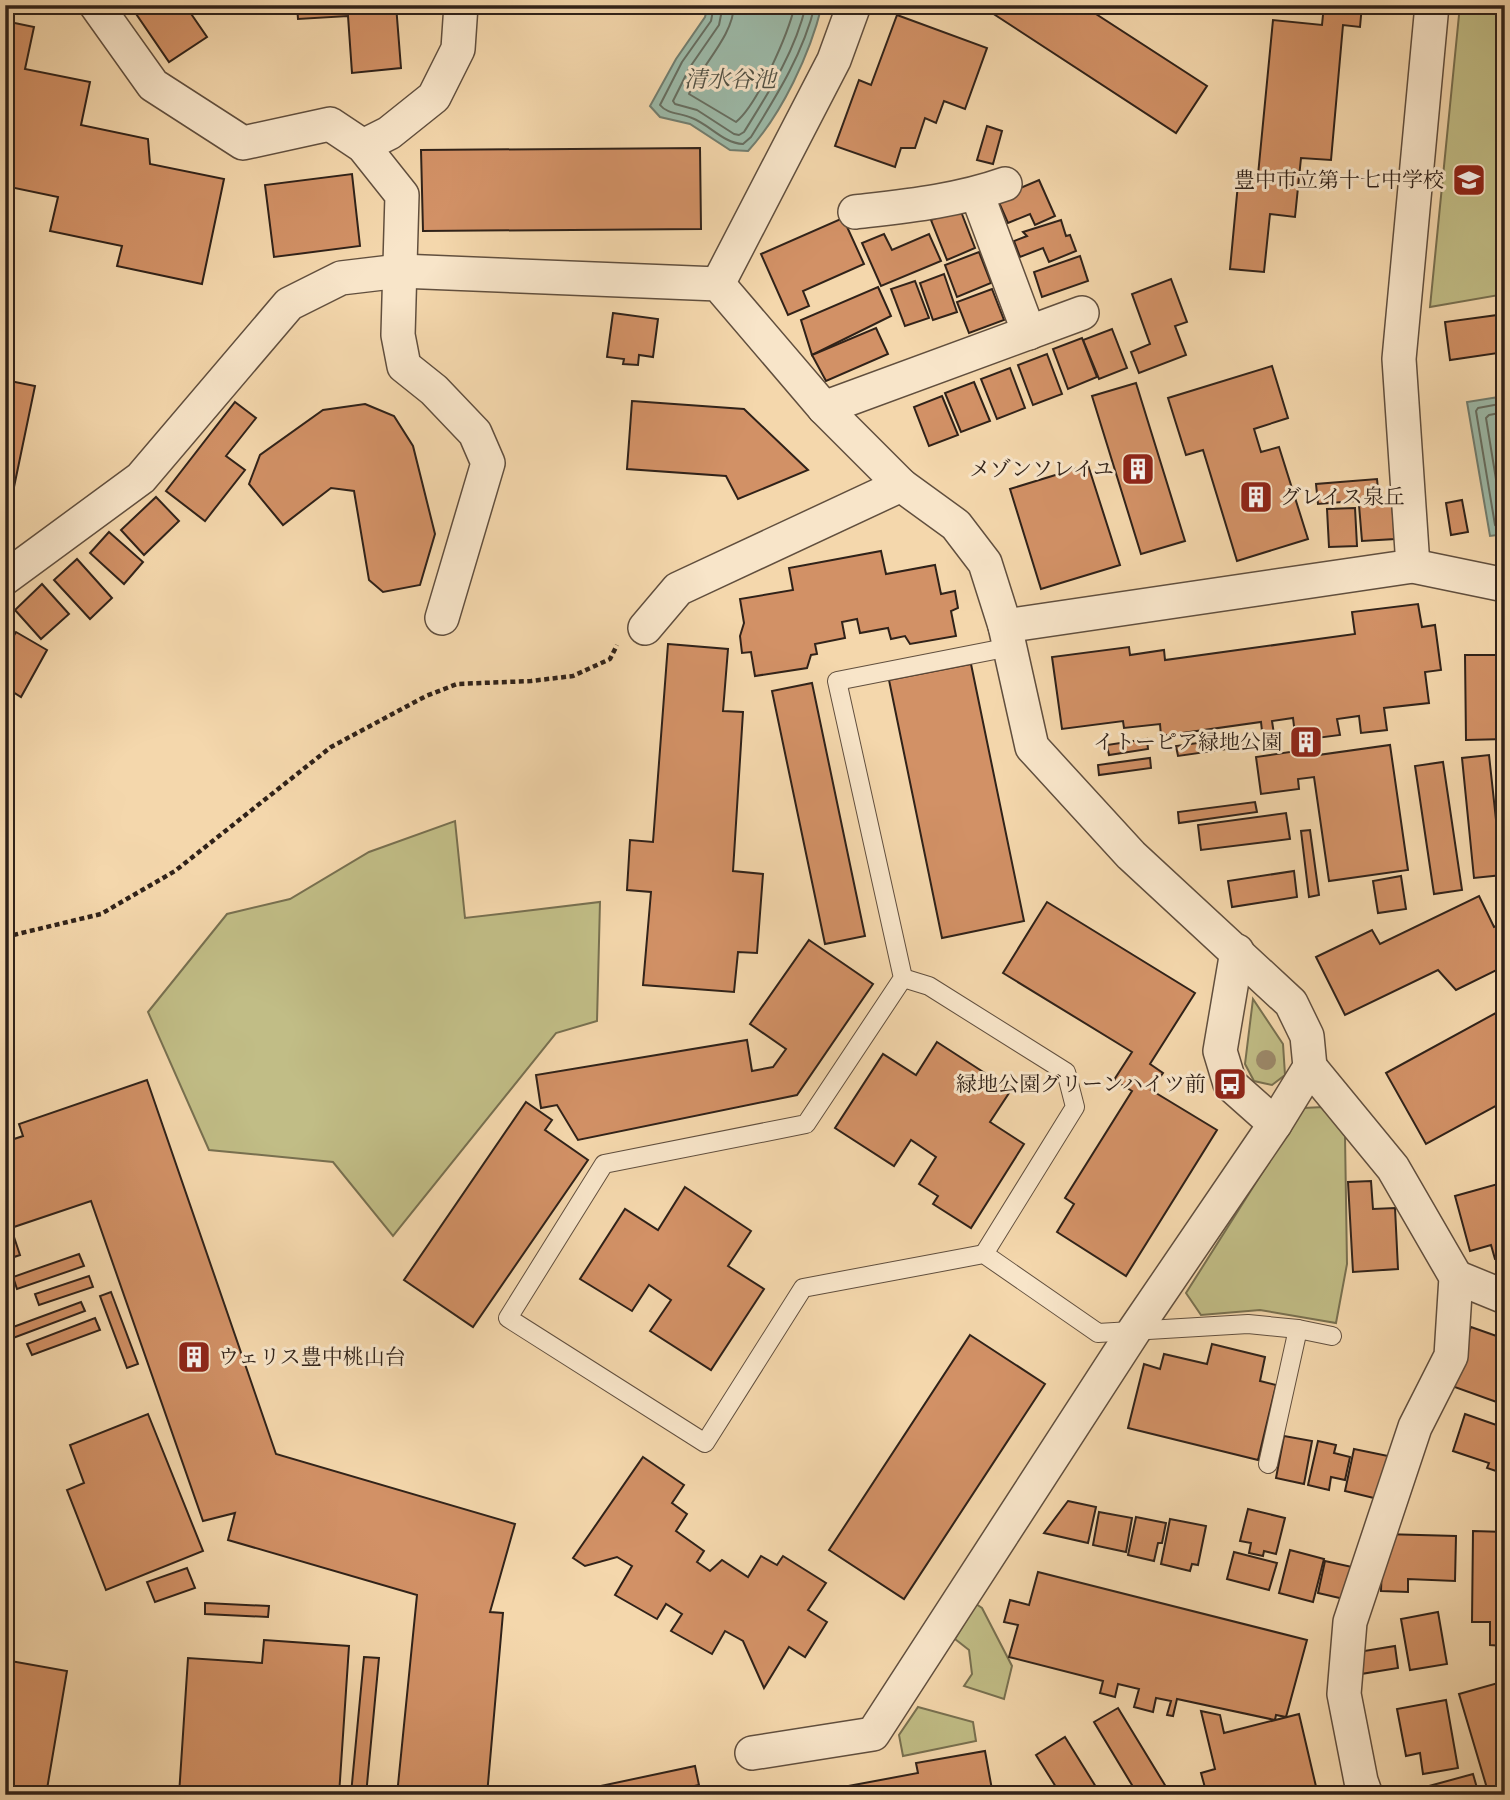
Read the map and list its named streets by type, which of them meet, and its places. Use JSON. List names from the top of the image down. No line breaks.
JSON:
{"water":["清水谷池"],"places":{"school or university":["豊中市立第十七中学校"],"building":["メゾンソレイユ","グレイス泉丘","イトーピア緑地公園","ウェリス豊中桃山台"],"bus stop":["緑地公園グリーンハイツ前"]}}
